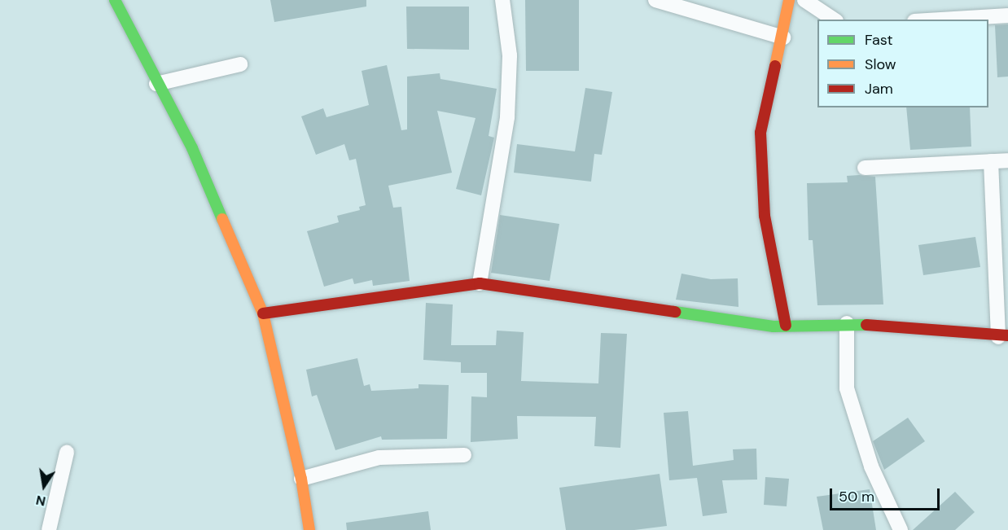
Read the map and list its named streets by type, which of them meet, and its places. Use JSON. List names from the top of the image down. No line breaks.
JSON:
{"legend":["Fast","Slow","Jam"],"scale_bar":"50 m","north":"bottom"}
